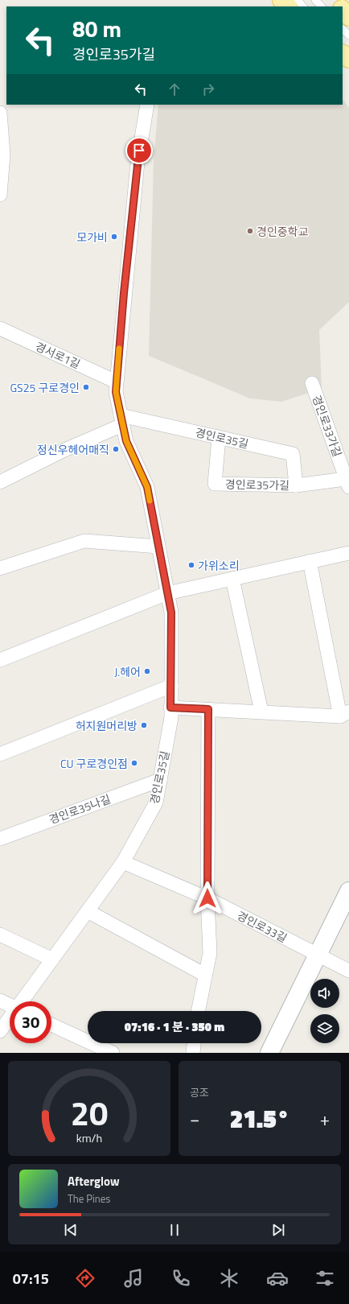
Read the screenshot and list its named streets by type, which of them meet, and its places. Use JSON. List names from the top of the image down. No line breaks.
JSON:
{"streets":{"street":["경서로1길","경인로33가길","경인로35길","경인로35가길","경인로35나길","경인로33길"]},"crossings":[["경서로1길","경인로35길"],["경인로33가길","경인로35가길"],["경인로35길","경인로35가길"],["경인로35길","경인로35나길"]],"places":["경인중학교","모가비","GS25 구로경인","정신우헤어매직","가위소리","J.헤어","허지원머리방","CU 구로경인점"],"page":{"turn":["80 m","경인로35가길"],"limit":"30","trip":"07:16 · 1 분 · 350 m","tile":"공조","heat":["−","21.5°","+"],"song":["Afterglow","The Pines"],"tabs":"07:15","gauge":["20","km/h"]}}
